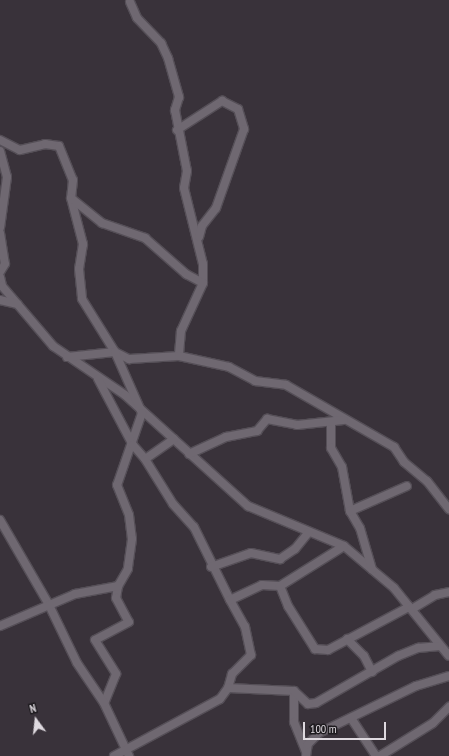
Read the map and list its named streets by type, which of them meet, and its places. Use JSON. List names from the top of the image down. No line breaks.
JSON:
{"scale_bar":"100 m","north":"top"}
